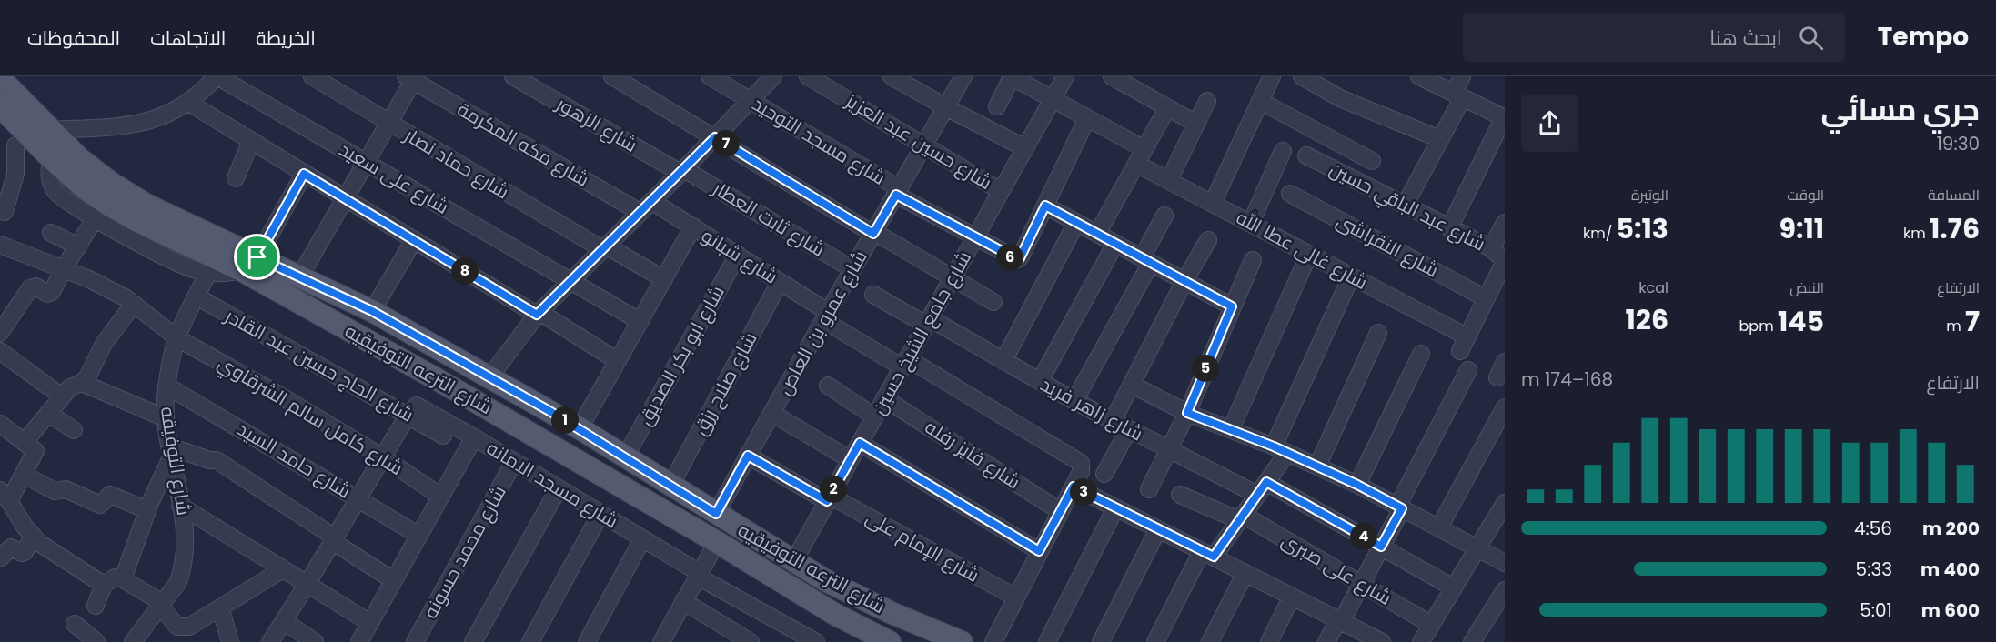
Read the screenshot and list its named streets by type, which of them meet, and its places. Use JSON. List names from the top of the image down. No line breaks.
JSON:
{"streets":{"main road":["شارع الترعه التوفيقيه"],"street":["شارع الزهور","شارع مسجد التوحيد","شارع حسين عبد العزيز","شارع مكه المكرمة","شارع حماد نصار","شارع على سعيد","شارع عبد الباقي حسين","شارع ثابت العطار","شارع النقراشى","شارع غالى عطا الله","شارع شبانو","شارع عمرو بن العاص","شارع جامع الشيخ حسين","شارع ابو بكر الصديق","شارع الحاج حسين عبد القادر","شارع صلاح رزق","شارع زاهر فريد","شارع كامل سالم الشرقاوي","شارع فايز رفله","شارع حامد السيد","شارع التوفيقه","شارع مسجد الامانه","شارع الإمام على","شارع محمد حسونه","شارع على صبرى"]},"crossings":[["شارع الزهور","شارع ثابت العطار"],["شارع مسجد التوحيد","شارع عمرو بن العاص"],["شارع مسجد التوحيد","شارع جامع الشيخ حسين"],["شارع حسين عبد العزيز","شارع عمرو بن العاص"],["شارع حسين عبد العزيز","شارع جامع الشيخ حسين"],["شارع ثابت العطار","شارع عمرو بن العاص"],["شارع النقراشى","شارع غالى عطا الله"],["شارع غالى عطا الله","شارع جامع الشيخ حسين"],["شارع شبانو","شارع عمرو بن العاص"],["شارع شبانو","شارع جامع الشيخ حسين"],["شارع شبانو","شارع ابو بكر الصديق"],["شارع شبانو","شارع صلاح رزق"],["شارع عمرو بن العاص","شارع الترعه التوفيقيه"],["شارع عمرو بن العاص","شارع الإمام على"],["شارع جامع الشيخ حسين","شارع الترعه التوفيقيه"],["شارع جامع الشيخ حسين","شارع زاهر فريد"],["شارع جامع الشيخ حسين","شارع فايز رفله"],["شارع جامع الشيخ حسين","شارع الإمام على"],["شارع ابو بكر الصديق","شارع الترعه التوفيقيه"],["شارع الحاج حسين عبد القادر","شارع التوفيقه"],["شارع الحاج حسين عبد القادر","شارع مسجد الامانه"],["شارع الترعه التوفيقيه","شارع صلاح رزق"],["شارع كامل سالم الشرقاوي","شارع التوفيقه"],["شارع حامد السيد","شارع التوفيقه"],["شارع مسجد الامانه","شارع محمد حسونه"]],"page":{"header":"Tempo","search":"ابحث هنا","nav":["الخريطة","الاتجاهات","المحفوظات"],"heading":["جري مسائي","19:30"],"pins":["7","6","8","5","1","2","3","4"],"stats":[["المسافة","1.76 km"],["الوقت","9:11"],["الوتيرة","5:13 /km"],["الارتفاع","7 m"],["النبض","145 bpm"],["kcal","126"]],"chart":["الارتفاع","168–174 m"],"list":[{"name":"200 m","note":"4:56"},{"name":"400 m","note":"5:33"},{"name":"600 m","note":"5:01"}]}}
